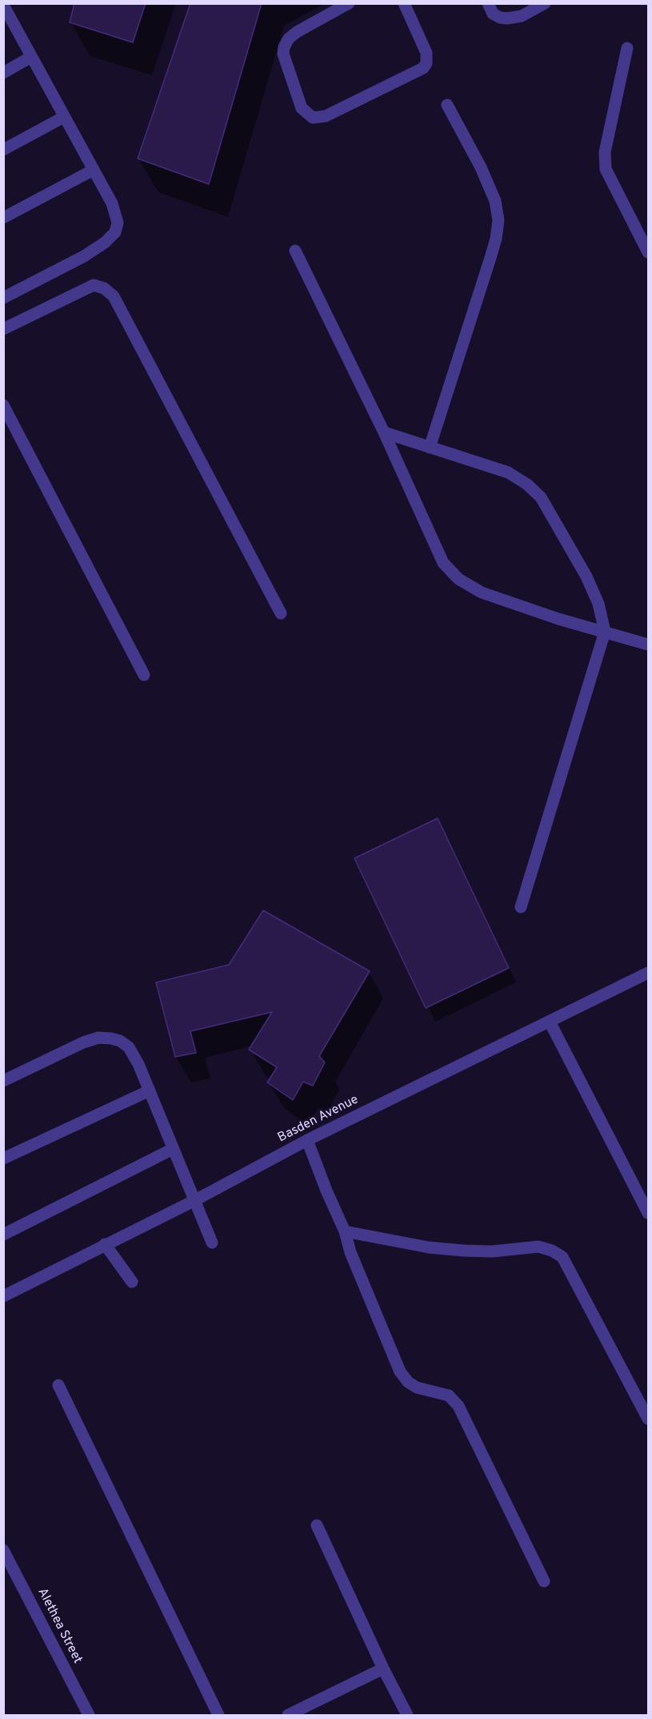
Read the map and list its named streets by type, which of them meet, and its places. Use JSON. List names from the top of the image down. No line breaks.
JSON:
{"streets":{"street":["Basden Avenue","Alethea Street"]}}
